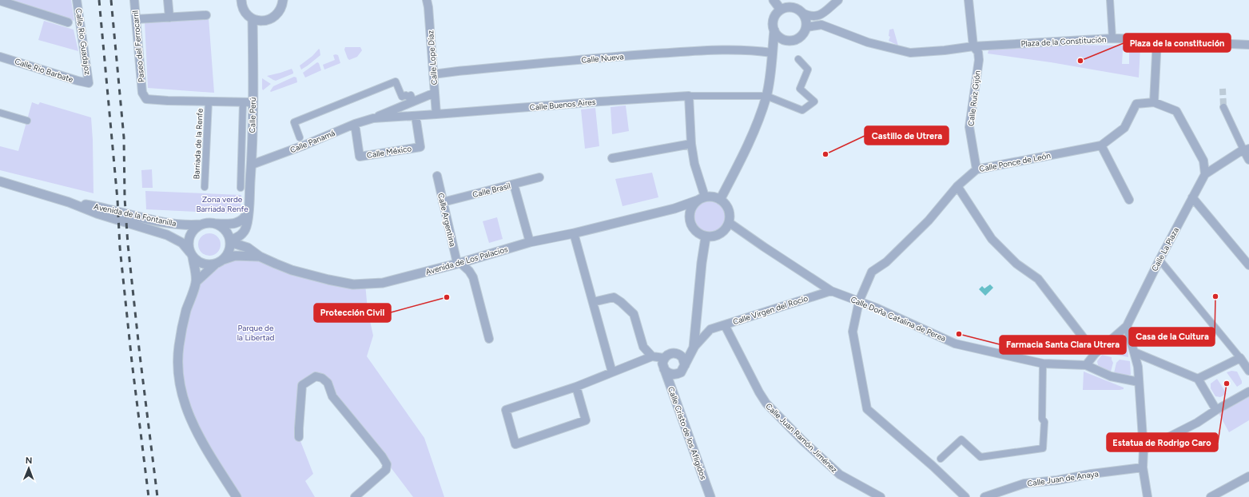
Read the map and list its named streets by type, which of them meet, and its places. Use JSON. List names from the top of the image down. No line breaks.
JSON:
{"streets":{"street":["Calle Rio Guadajoz","Plaza de la Constitución","Paseo del Ferrocarril","Calle Lope Díaz","Calle Nueva","Calle Rio Barbate","Calle Ruiz Gijón","Calle Buenos Aires","Calle Perú","Calle Panamá","Barriada de la Renfe","Calle México","Calle Ponce de León","Calle Brasil","Avenida de la Fontanilla","Calle Argentina","Calle La Plaza","Avenida de Los Palacios","Calle Virgen del Rocío","Calle Doña Catalina de Perea","Calle Cristo de los Afligidos","Calle Juan Ramón Jiménez","Calle Juan de Anaya"]},"crossings":[["Calle Rio Guadajoz","Calle Rio Barbate"],["Plaza de la Constitución","Calle Ruiz Gijón"],["Paseo del Ferrocarril","Barriada de la Renfe"],["Calle Lope Díaz","Calle Nueva"],["Calle Lope Díaz","Calle Buenos Aires"],["Calle Lope Díaz","Calle Panamá"],["Calle Ruiz Gijón","Calle Ponce de León"],["Calle Buenos Aires","Calle Panamá"],["Calle Perú","Calle Panamá"],["Calle Panamá","Calle México"],["Calle Ponce de León","Calle Doña Catalina de Perea"],["Calle Brasil","Calle Argentina"],["Avenida de la Fontanilla","Avenida de Los Palacios"],["Calle Argentina","Avenida de Los Palacios"],["Avenida de Los Palacios","Calle Doña Catalina de Perea"],["Calle Virgen del Rocío","Calle Doña Catalina de Perea"],["Calle Virgen del Rocío","Calle Juan Ramón Jiménez"]],"parks":["Zona verde Barriada Renfe","Parque de la Libertad"],"places":["Plaza de la constitución","Castillo de Utrera","Casa de la Cultura","Protección Civil","Farmacia Santa Clara Utrera","Estatua de Rodrigo Caro"],"north":"top"}
